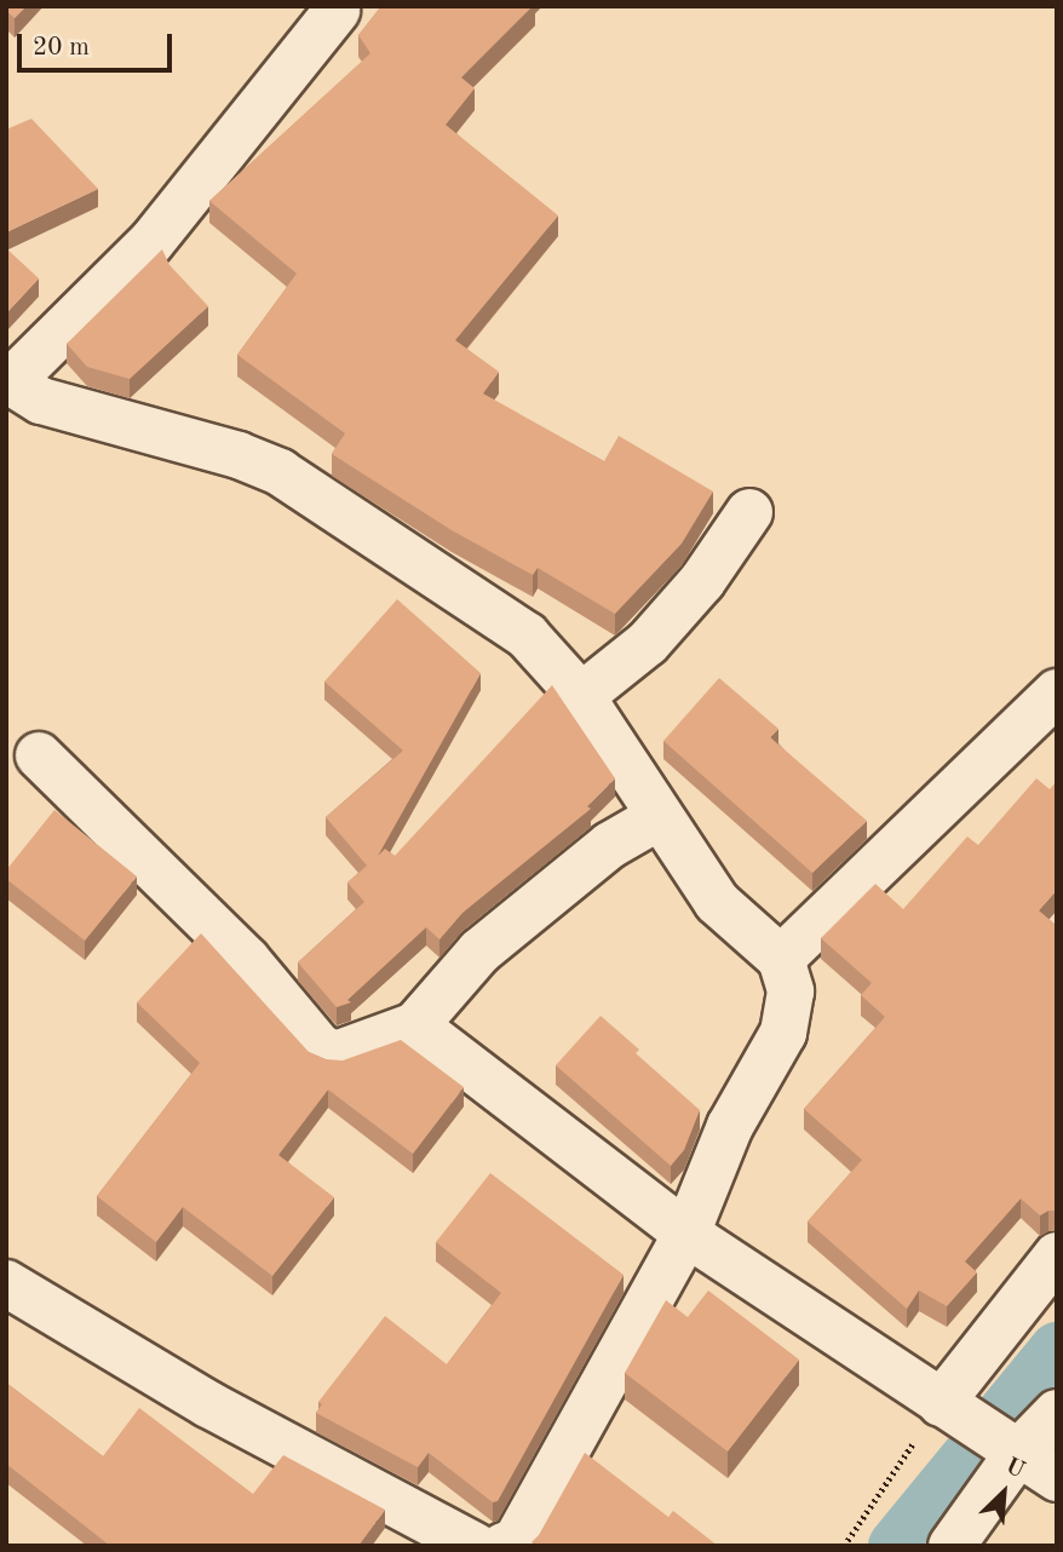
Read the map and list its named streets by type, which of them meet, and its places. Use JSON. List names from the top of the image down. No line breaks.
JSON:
{"scale_bar":"20 m","north":"top right"}
